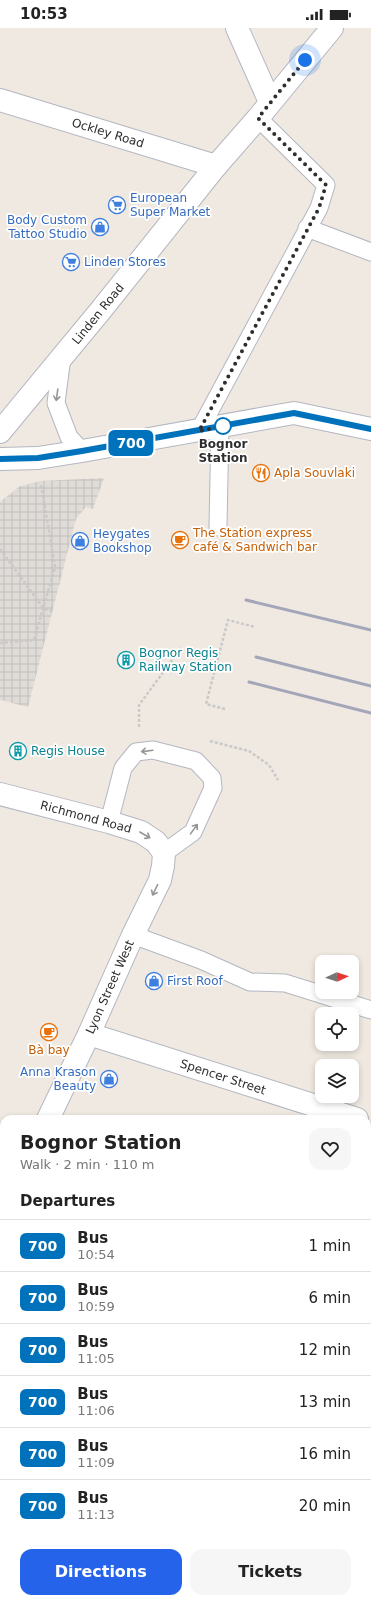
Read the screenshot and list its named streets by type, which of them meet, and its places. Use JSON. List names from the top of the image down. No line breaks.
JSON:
{"streets":{"street":["Ockley Road","Linden Road","Richmond Road","Lyon Street West","Spencer Street"]},"crossings":[["Ockley Road","Linden Road"],["Richmond Road","Lyon Street West"],["Lyon Street West","Spencer Street"]],"one_way":["Richmond Road"],"places":{"supermarket":["European Super Market","Linden Stores"],"shop":["Body Custom Tattoo Studio","Heygates Bookshop","First Roof","Anna Krason Beauty"],"other":["Bognor Station"],"restaurant":["Apla Souvlaki"],"cafe":["The Station express café & Sandwich bar","Bà bay"],"building":["Bognor Regis Railway Station","Regis House"]},"lines":["bus line 700"],"north":"right","page":{"status":"10:53","on_map":"700","heading":[["Bognor Station","Walk · 2 min · 110 m"],"Departures"],"list":[{"mark":"700","name":"Bus","note":"10:54","value":"1 min"},{"mark":"700","name":"Bus","note":"10:59","value":"6 min"},{"mark":"700","name":"Bus","note":"11:05","value":"12 min"},{"mark":"700","name":"Bus","note":"11:06","value":"13 min"},{"mark":"700","name":"Bus","note":"11:09","value":"16 min"},{"mark":"700","name":"Bus","note":"11:13","value":"20 min"}],"buttons":["Directions","Tickets"]}}
